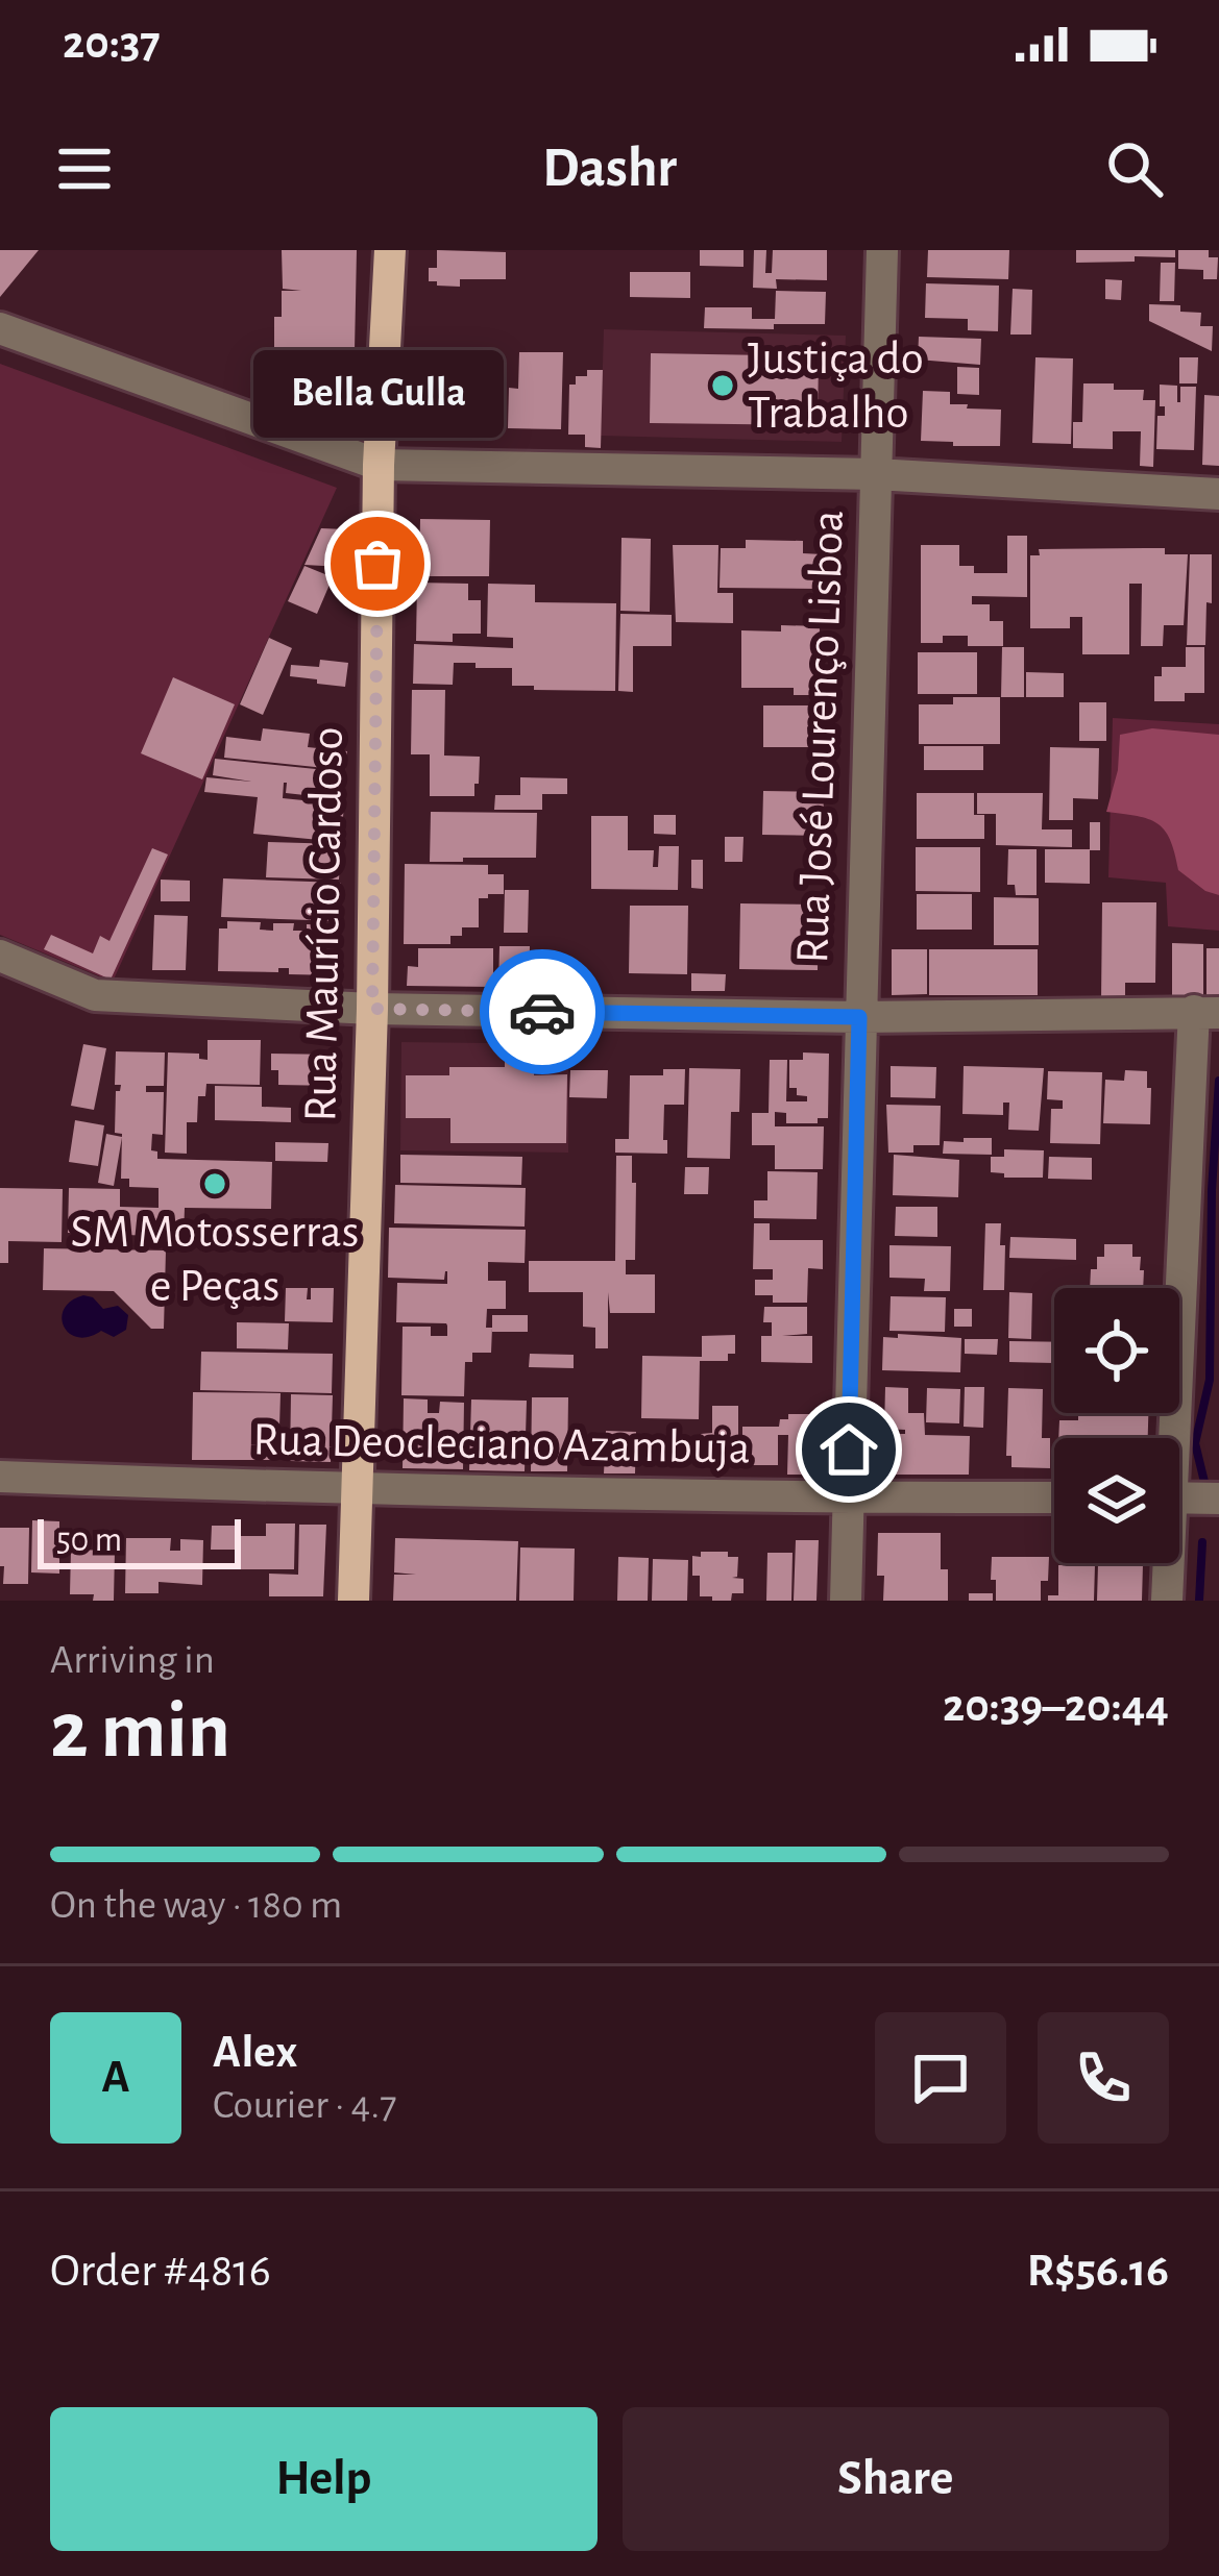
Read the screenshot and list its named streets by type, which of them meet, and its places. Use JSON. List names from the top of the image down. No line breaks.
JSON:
{"streets":{"main road":["Rua Maurício Cardoso"],"street":["Rua José Lourenço Lisboa","Rua Deocleciano Azambuja"]},"crossings":[["Rua José Lourenço Lisboa","Rua Deocleciano Azambuja"],["Rua Maurício Cardoso","Rua Deocleciano Azambuja"]],"places":["Justiça do Trabalho","Bella Gulla","SM Motosserras e Peças"],"scale_bar":"50 m","page":{"status":"20:37","header":"Dashr","bubble":"Bella Gulla","scale":"50 m","heading":["2 min","Arriving in","20:39–20:44"],"panel":["Alex","Courier · 4.7","Order #4816","R$56.16"],"bar":"On the way · 180 m","round":"A","buttons":["Help","Share"]}}
